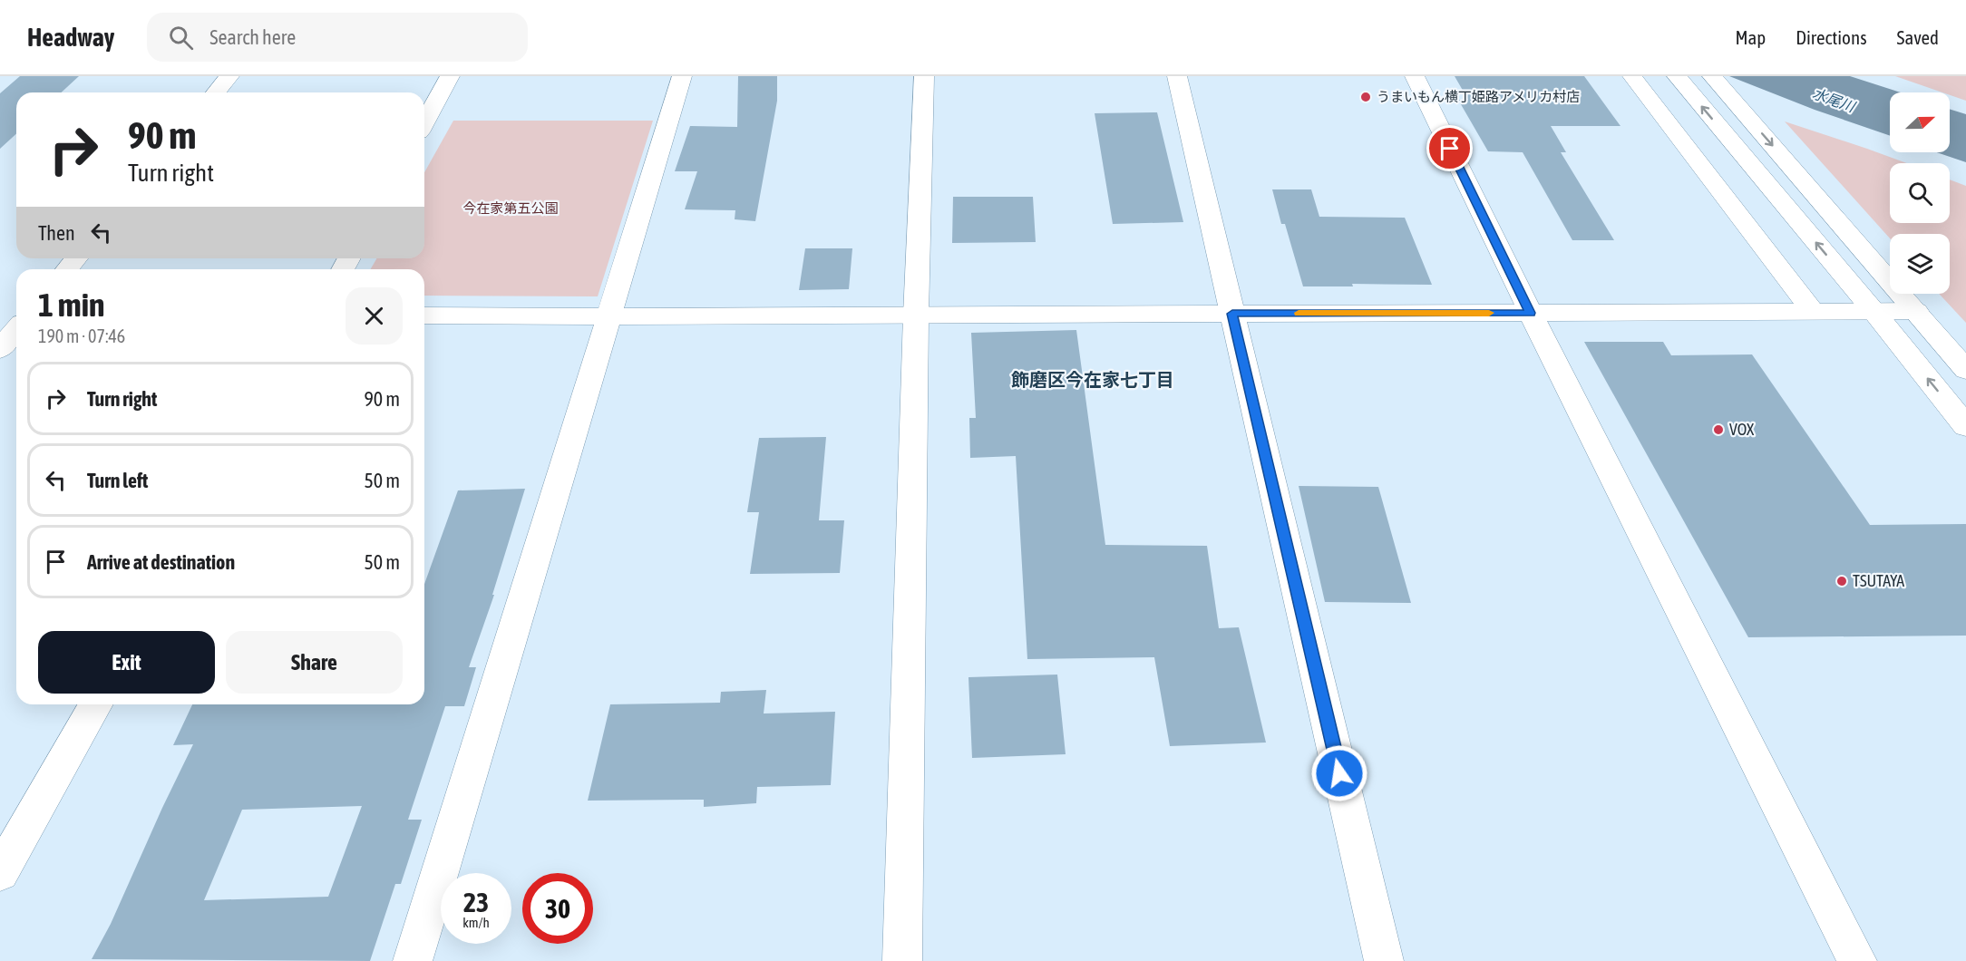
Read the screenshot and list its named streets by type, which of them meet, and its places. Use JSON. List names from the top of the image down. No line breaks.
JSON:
{"districts":["飾磨区今在家七丁目"],"water":["水尾川"],"parks":["今在家第五公園"],"places":["うまいもん横丁姫路アメリカ村店","VOX","TSUTAYA"],"north":"right","page":{"header":"Headway","search":"Search here","nav":["Map","Directions","Saved"],"turn":["90 m","Turn right"],"then":"Then","heading":["1 min","190 m · 07:46"],"list":[{"name":"Turn right","value":"90 m"},{"name":"Turn left","value":"50 m"},{"name":"Arrive at destination","value":"50 m"}],"buttons":["Exit","Share"],"speed":"23 km/h","limit":"30"}}
